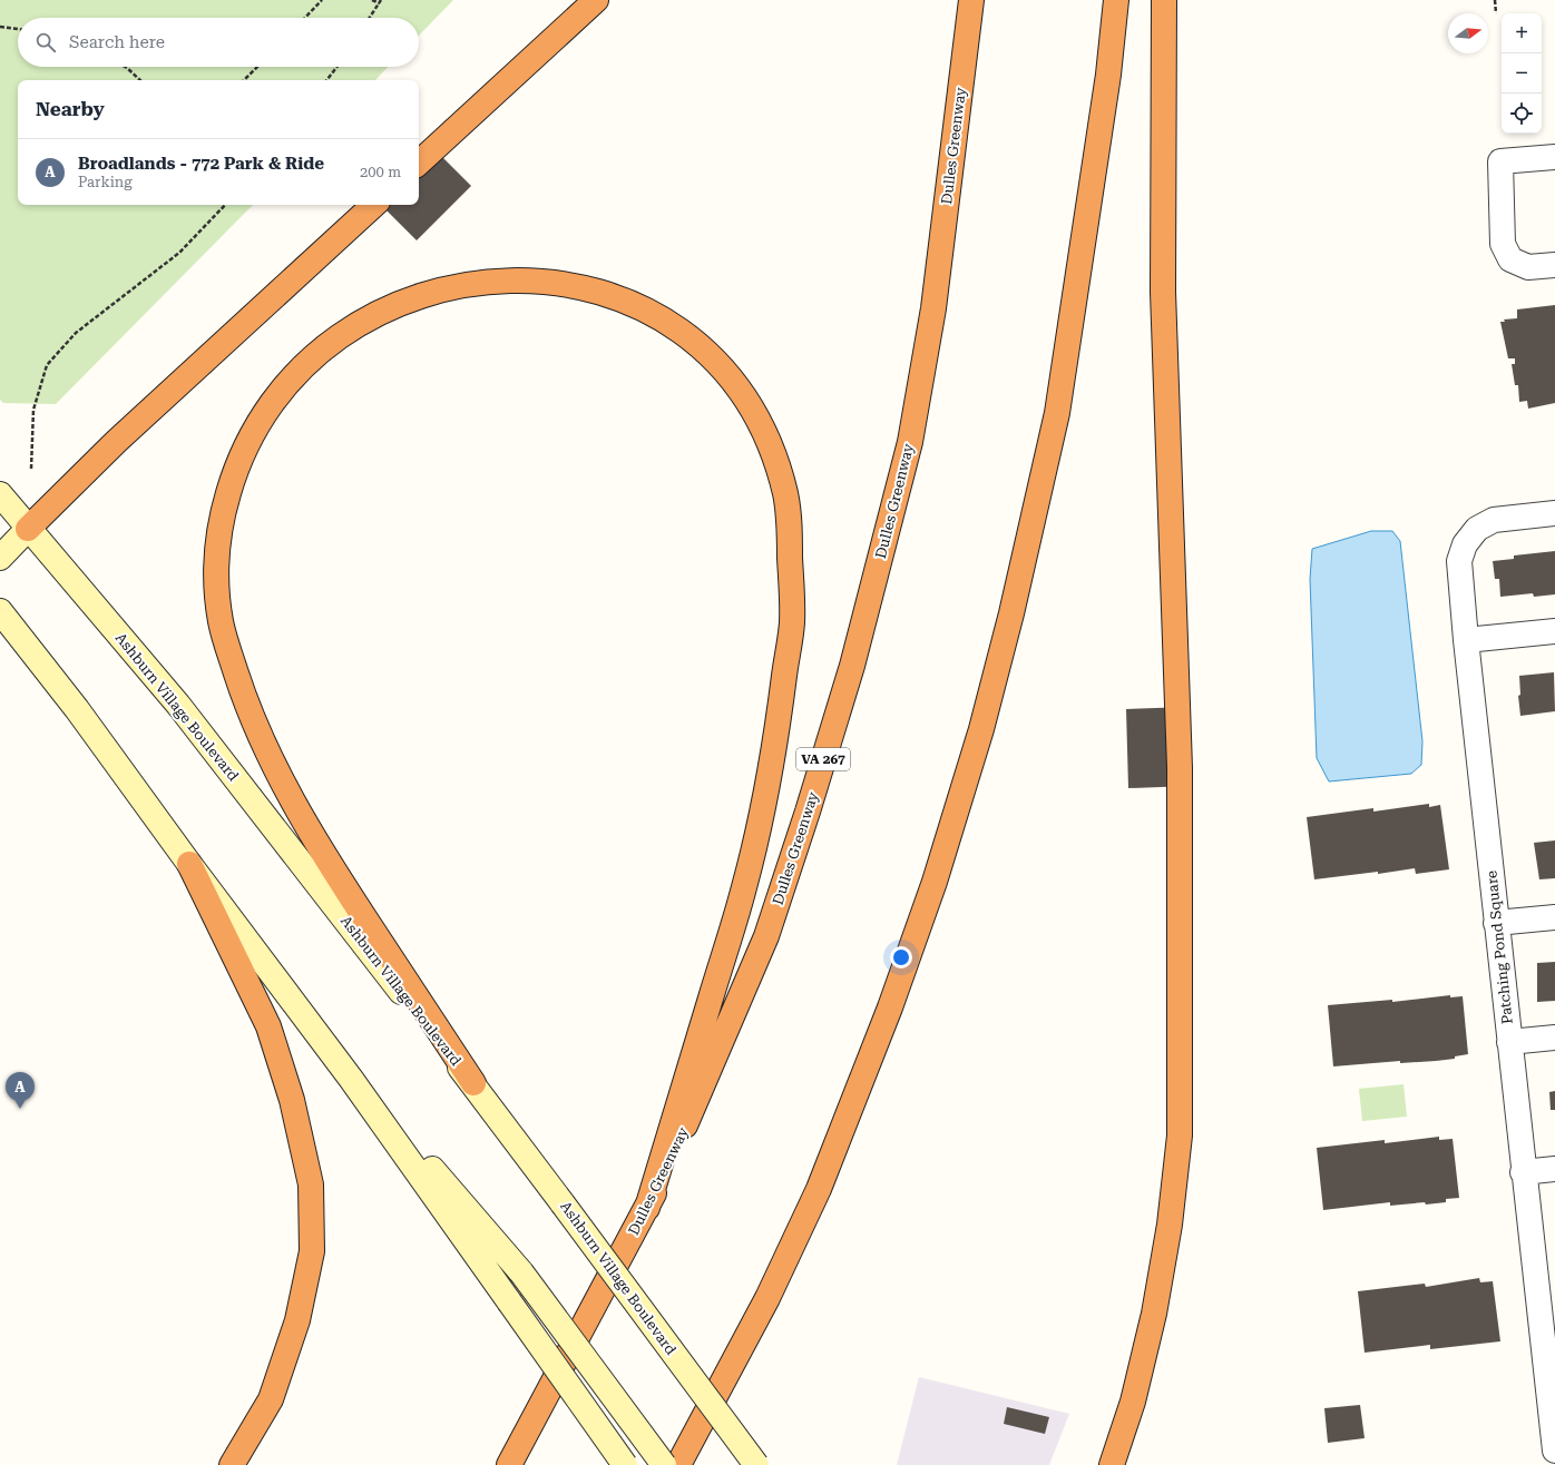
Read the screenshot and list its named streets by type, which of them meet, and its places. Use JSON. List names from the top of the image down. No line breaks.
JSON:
{"streets":{"highway":["Dulles Greenway","VA 267"],"main road":["Ashburn Village Boulevard"],"street":["Patching Pond Square"]},"north":"right","page":{"map_buttons":["+","−"],"search":"Search here","heading":"Nearby","list":[{"mark":"A","name":"Broadlands - 772 Park & Ride","note":"Parking","value":"200 m"}],"pins":"A"}}
